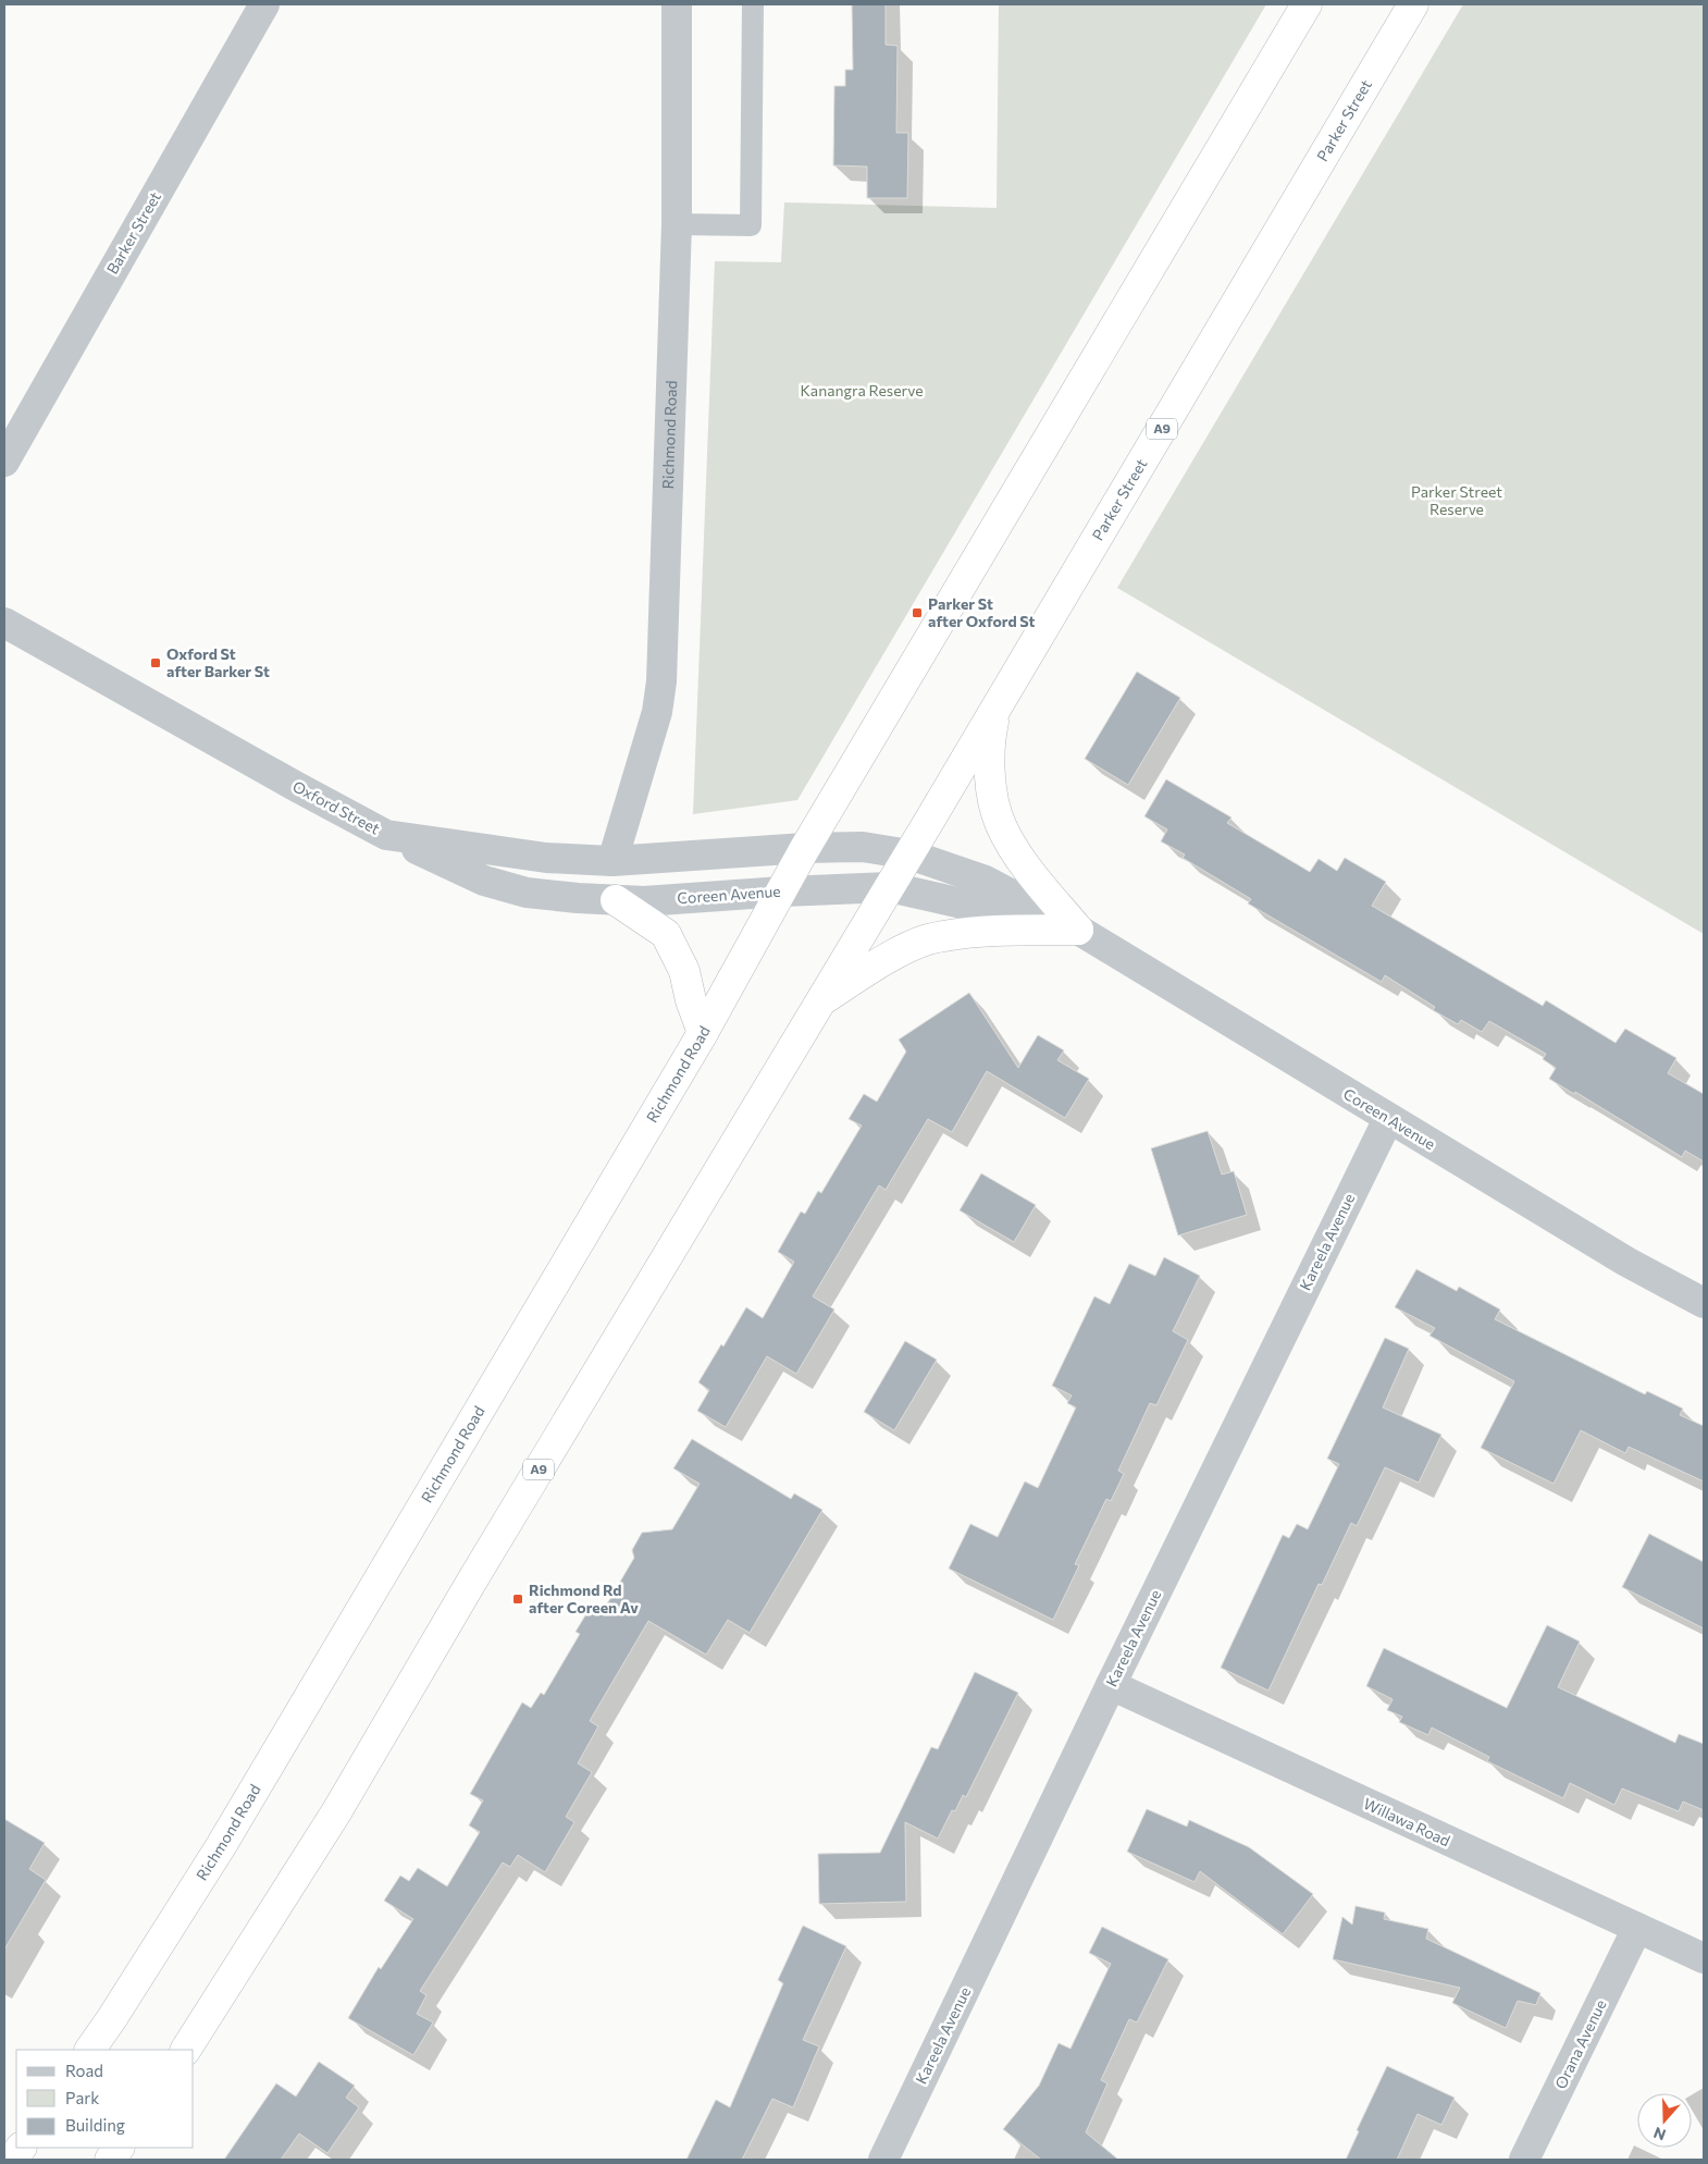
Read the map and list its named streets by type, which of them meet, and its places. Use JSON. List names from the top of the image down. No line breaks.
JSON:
{"streets":{"highway":["Parker Street","A9","Richmond Road"],"street":["Barker Street","Oxford Street","Coreen Avenue","Kareela Avenue","Willawa Road","Orana Avenue"]},"crossings":[["Parker Street","A9"],["Parker Street","Coreen Avenue"],["A9","Coreen Avenue"],["Richmond Road","Oxford Street"],["Richmond Road","Coreen Avenue"],["Oxford Street","Coreen Avenue"],["Coreen Avenue","Kareela Avenue"],["Kareela Avenue","Willawa Road"],["Willawa Road","Orana Avenue"]],"parks":["Kanangra Reserve","Parker Street Reserve"],"places":{"transit":["Parker St after Oxford St","Oxford St after Barker St","Richmond Rd after Coreen Av"]},"legend":["Road","Park","Building"],"north":"bottom"}
